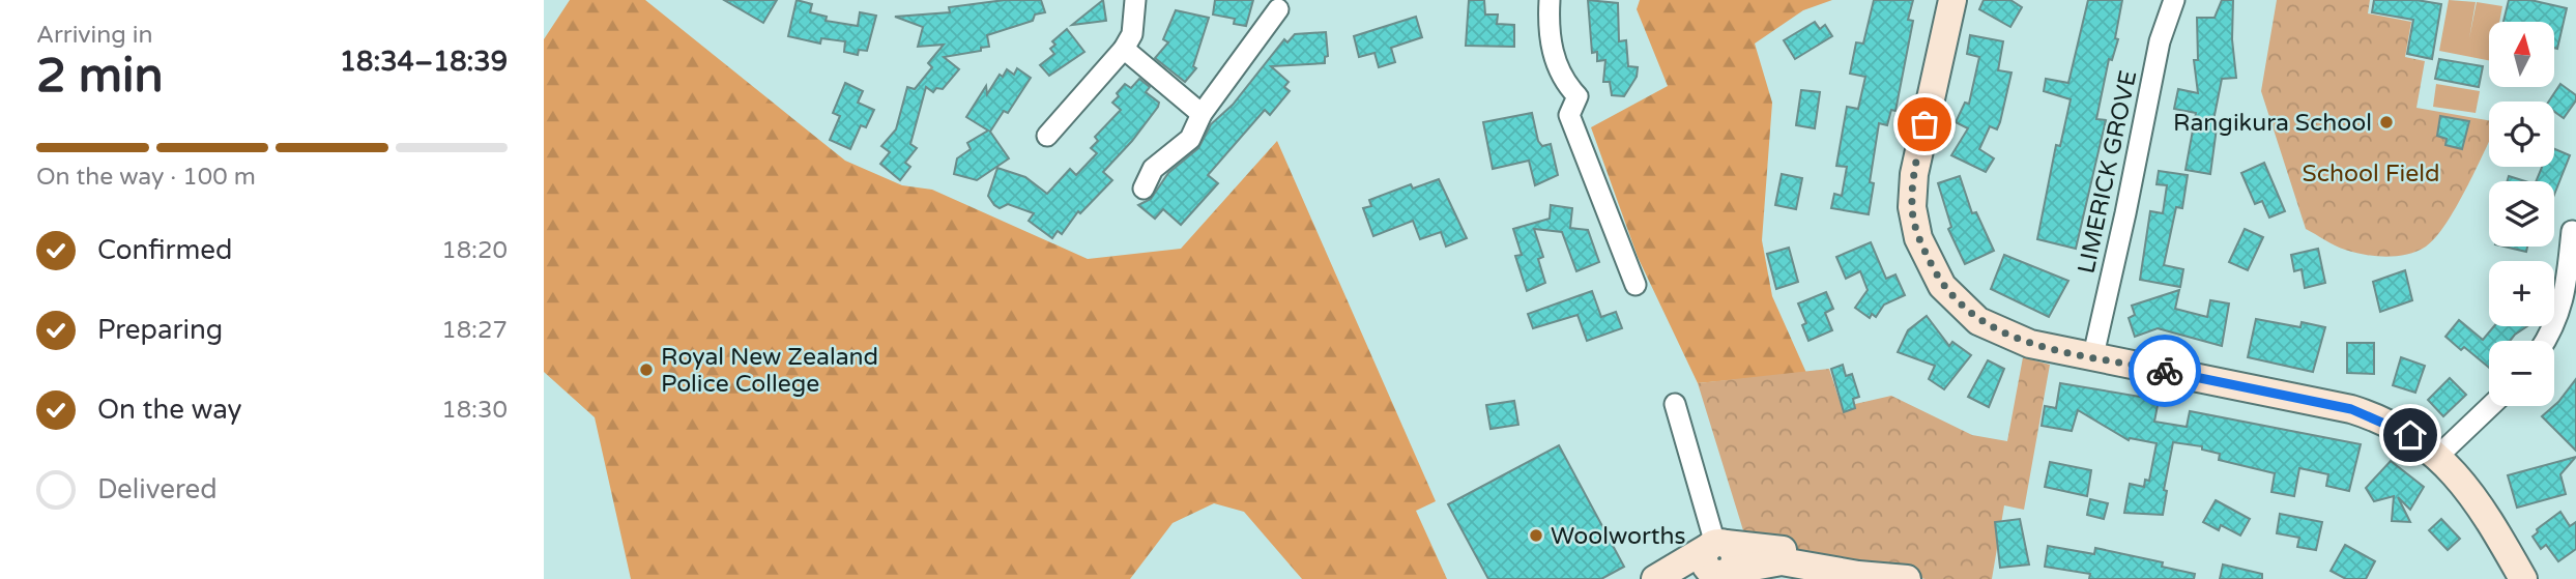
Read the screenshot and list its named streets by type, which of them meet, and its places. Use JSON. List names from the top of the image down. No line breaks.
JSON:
{"streets":{"street":["LIMERICK GROVE"]},"parks":["School Field"],"places":["Rangikura School","Royal New Zealand Police College","Woolworths"],"north":"top","page":{"heading":["2 min","Arriving in","18:34–18:39"],"map_buttons":["+","−"],"bar":"On the way · 100 m","list":[["Confirmed","18:20"],["Preparing","18:27"],["On the way","18:30"],"Delivered"]}}
